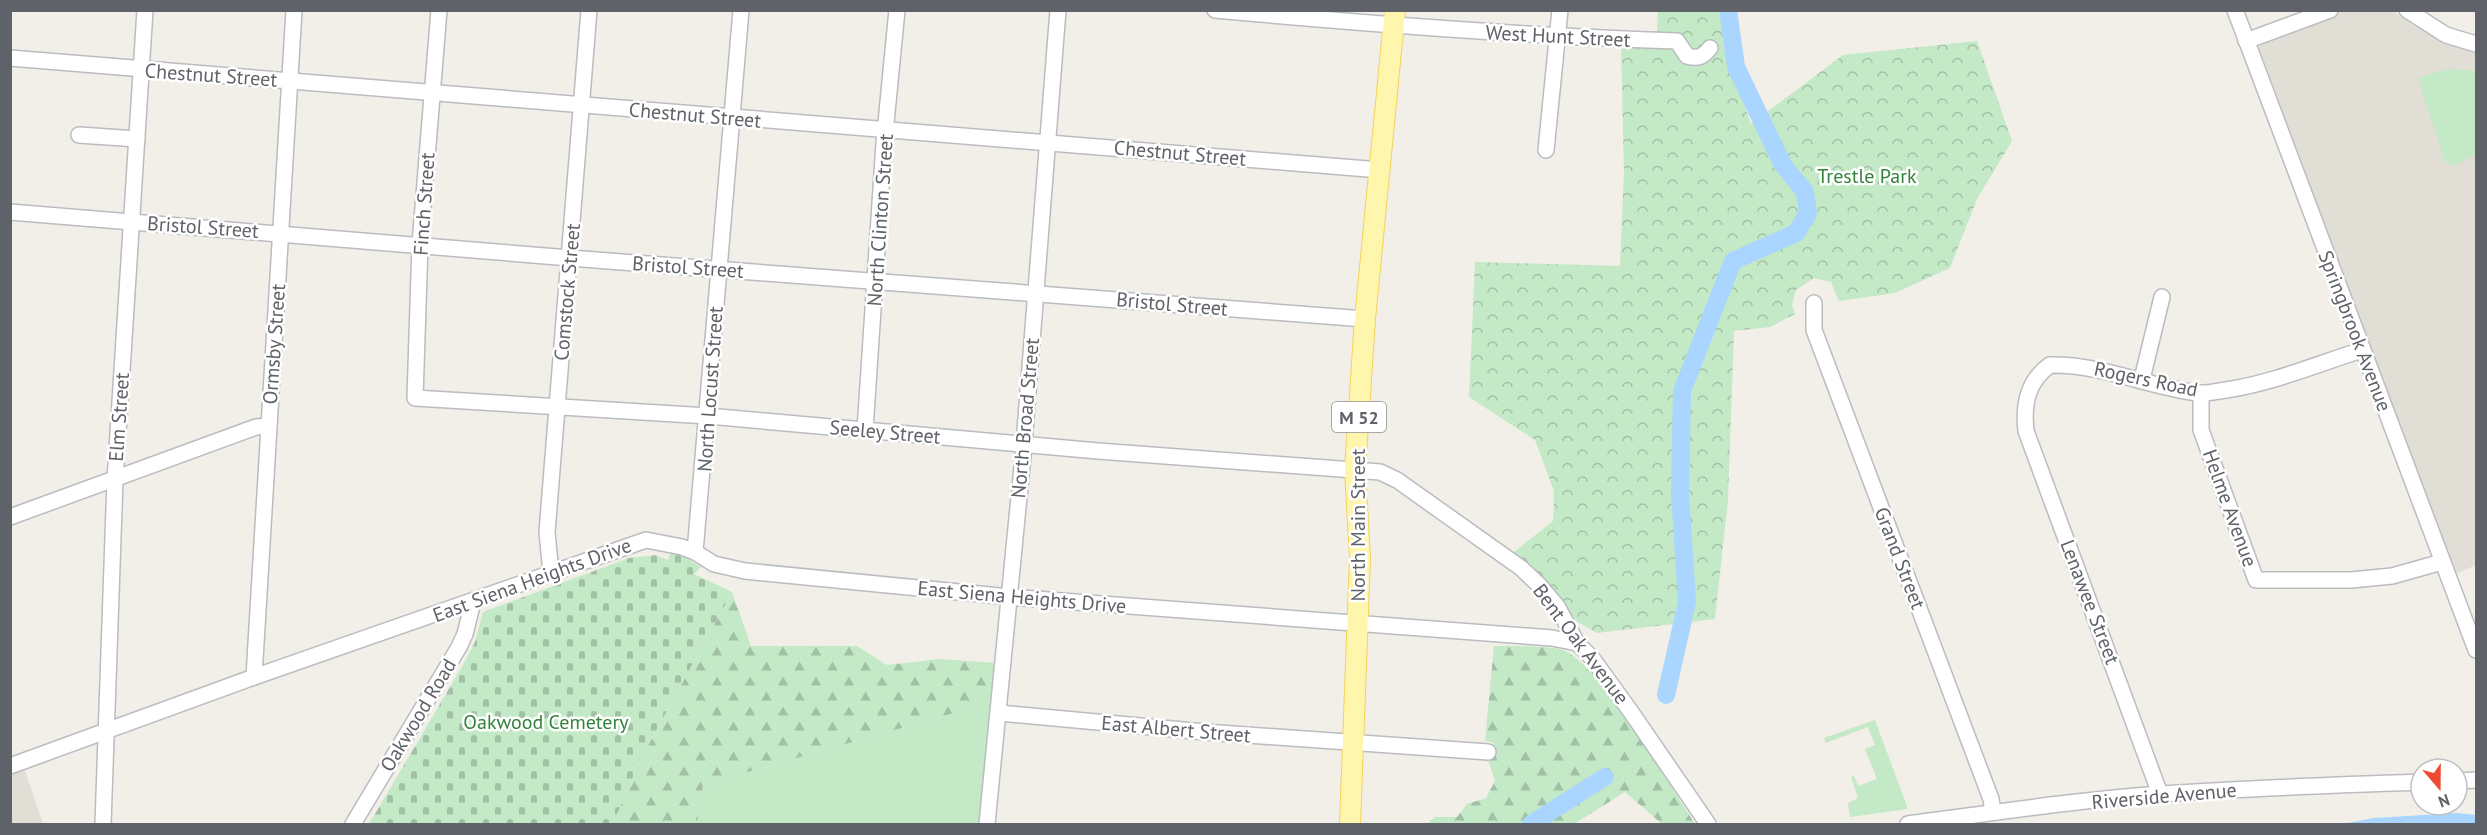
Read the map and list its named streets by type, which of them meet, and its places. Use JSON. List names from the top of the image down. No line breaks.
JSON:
{"streets":{"main road":["M 52","North Main Street"],"street":["West Hunt Street","Chestnut Street","Finch Street","North Clinton Street","Bristol Street","Comstock Street","Springbrook Avenue","Ormsby Street","Rogers Road","North Locust Street","Elm Street","North Broad Street","Seeley Street","Helme Avenue","Grand Street","East Siena Heights Drive","Lenawee Street","Bent Oak Avenue","Oakwood Road","East Albert Street","Riverside Avenue"]},"crossings":[["West Hunt Street","North Main Street"],["Chestnut Street","Finch Street"],["Chestnut Street","North Clinton Street"],["Chestnut Street","Comstock Street"],["Chestnut Street","Ormsby Street"],["Chestnut Street","North Locust Street"],["Chestnut Street","Elm Street"],["Chestnut Street","North Broad Street"],["Chestnut Street","North Main Street"],["Finch Street","Bristol Street"],["Finch Street","Seeley Street"],["North Clinton Street","Bristol Street"],["North Clinton Street","Seeley Street"],["Bristol Street","Comstock Street"],["Bristol Street","Ormsby Street"],["Bristol Street","North Locust Street"],["Bristol Street","Elm Street"],["Bristol Street","North Broad Street"],["Bristol Street","North Main Street"],["Comstock Street","Seeley Street"],["Comstock Street","East Siena Heights Drive"],["Springbrook Avenue","Rogers Road"],["Springbrook Avenue","Helme Avenue"],["Ormsby Street","East Siena Heights Drive"],["Rogers Road","Helme Avenue"],["Rogers Road","Lenawee Street"],["North Locust Street","Seeley Street"],["North Locust Street","East Siena Heights Drive"],["Elm Street","East Siena Heights Drive"],["North Broad Street","Seeley Street"],["North Broad Street","East Siena Heights Drive"],["North Broad Street","East Albert Street"],["Seeley Street","North Main Street"],["Seeley Street","Bent Oak Avenue"],["North Main Street","East Siena Heights Drive"],["North Main Street","Bent Oak Avenue"],["North Main Street","East Albert Street"],["Grand Street","Riverside Avenue"],["East Siena Heights Drive","Bent Oak Avenue"],["East Siena Heights Drive","Oakwood Road"],["Lenawee Street","Riverside Avenue"]],"parks":["Trestle Park","Oakwood Cemetery"],"north":"bottom"}
